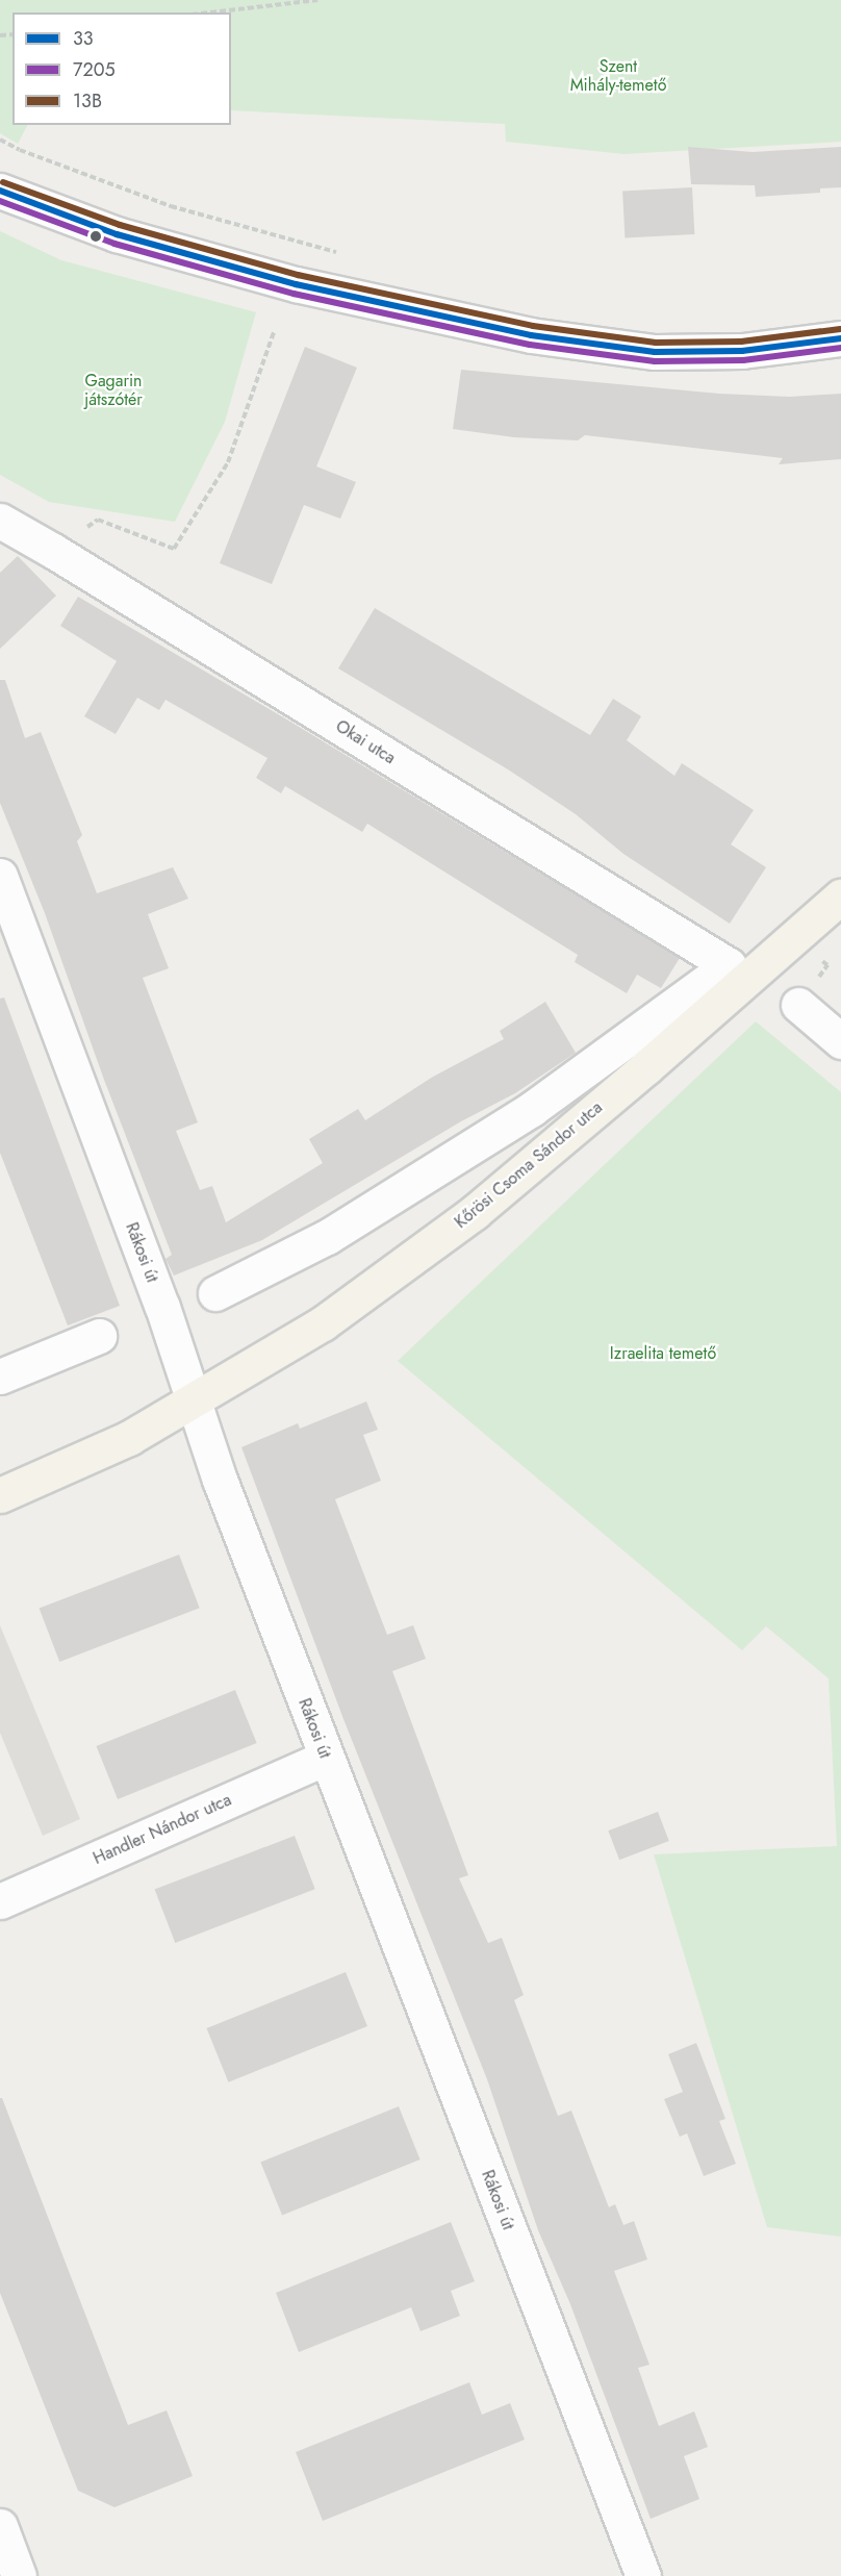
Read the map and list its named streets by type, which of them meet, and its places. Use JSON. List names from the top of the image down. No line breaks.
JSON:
{"streets":{"main road":["Kőrösi Csoma Sándor utca"],"street":["Okai utca","Rákosi út","Handler Nándor utca"]},"crossings":[["Kőrösi Csoma Sándor utca","Rákosi út"],["Rákosi út","Handler Nándor utca"]],"parks":["Szent Mihály-temető","Gagarin játszótér","Izraelita temető"],"lines":["transit line 13B","transit line 33","transit line 7205"],"legend":["33","7205","13B"]}
